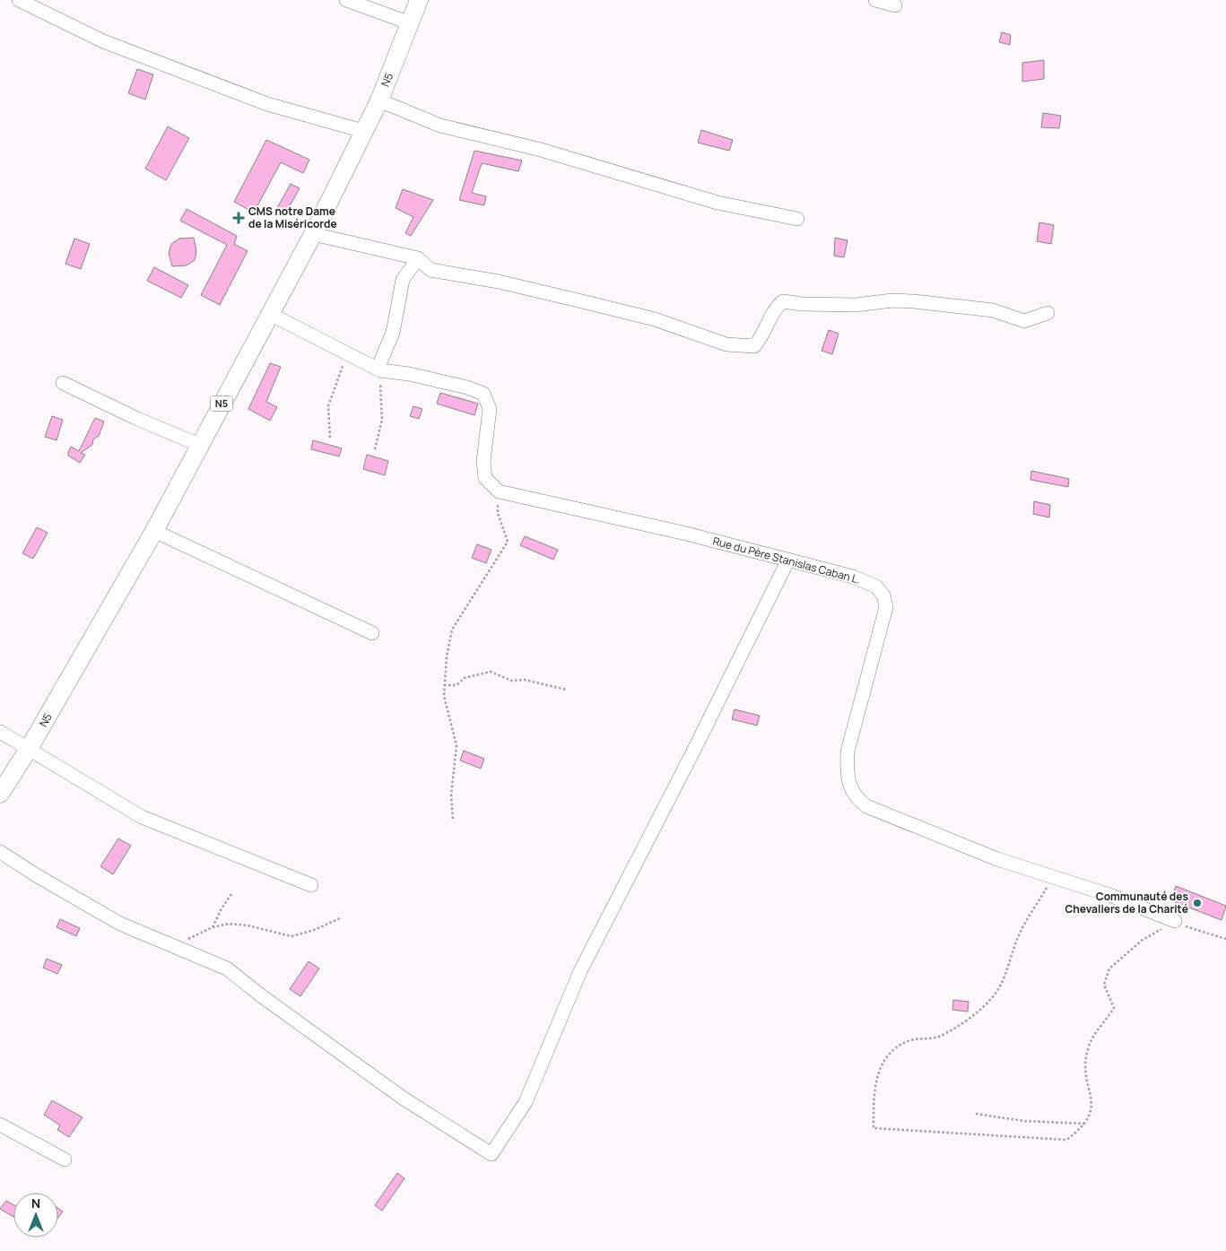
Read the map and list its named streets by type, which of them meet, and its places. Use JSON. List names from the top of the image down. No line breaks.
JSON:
{"streets":{"main road":["N5"],"street":["Rue du Père Stanislas Caban L."]},"places":{"health":["CMS notre Dame de la Miséricorde"],"other":["Communauté des Chevaliers de la Charité"]},"north":"top"}
